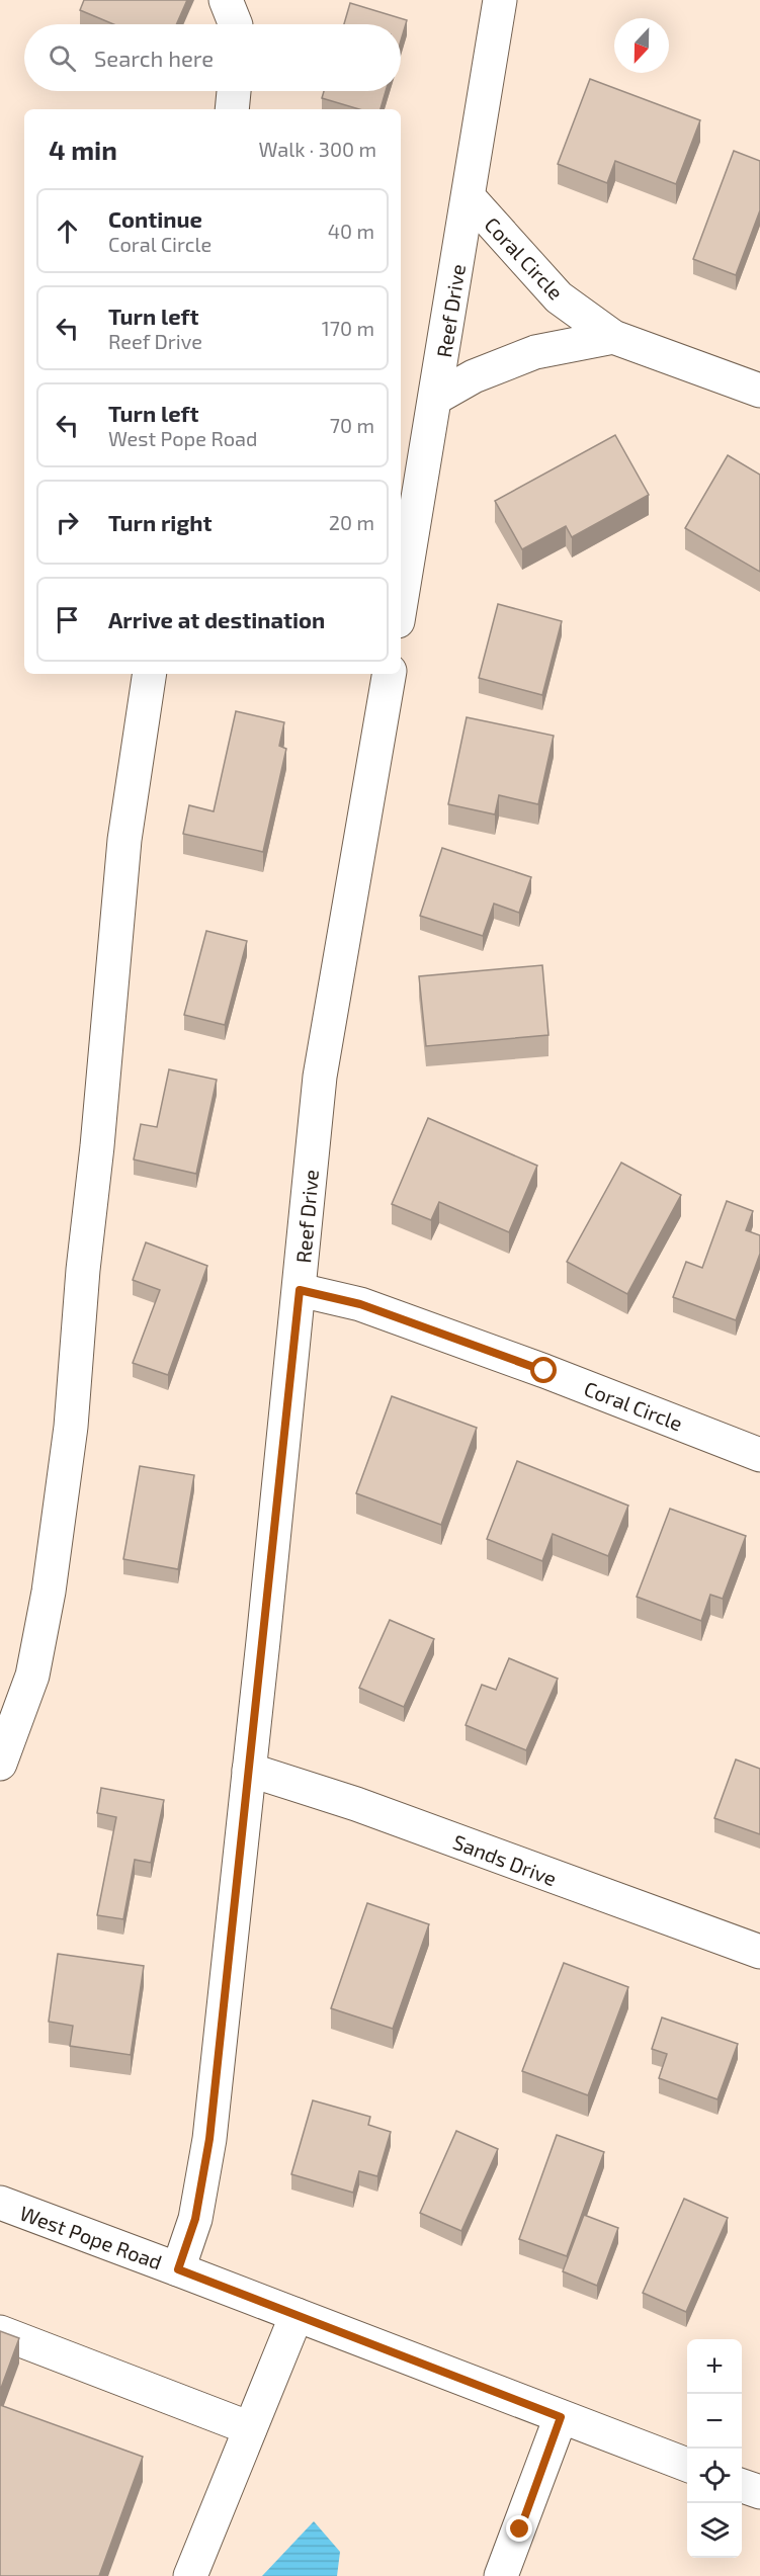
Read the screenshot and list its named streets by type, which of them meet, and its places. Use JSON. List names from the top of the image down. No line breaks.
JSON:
{"streets":{"street":["Coral Circle","Reef Drive","Sands Drive","West Pope Road"]},"crossings":[["Coral Circle","Reef Drive"],["Reef Drive","Sands Drive"],["Reef Drive","West Pope Road"]],"north":"bottom","page":{"search":"Search here","heading":["4 min","Walk · 300 m"],"list":[["Continue","Coral Circle","40 m"],["Turn left","Reef Drive","170 m"],["Turn left","West Pope Road","70 m"],["Turn right","20 m"],"Arrive at destination"],"map_buttons":["+","−"]}}
